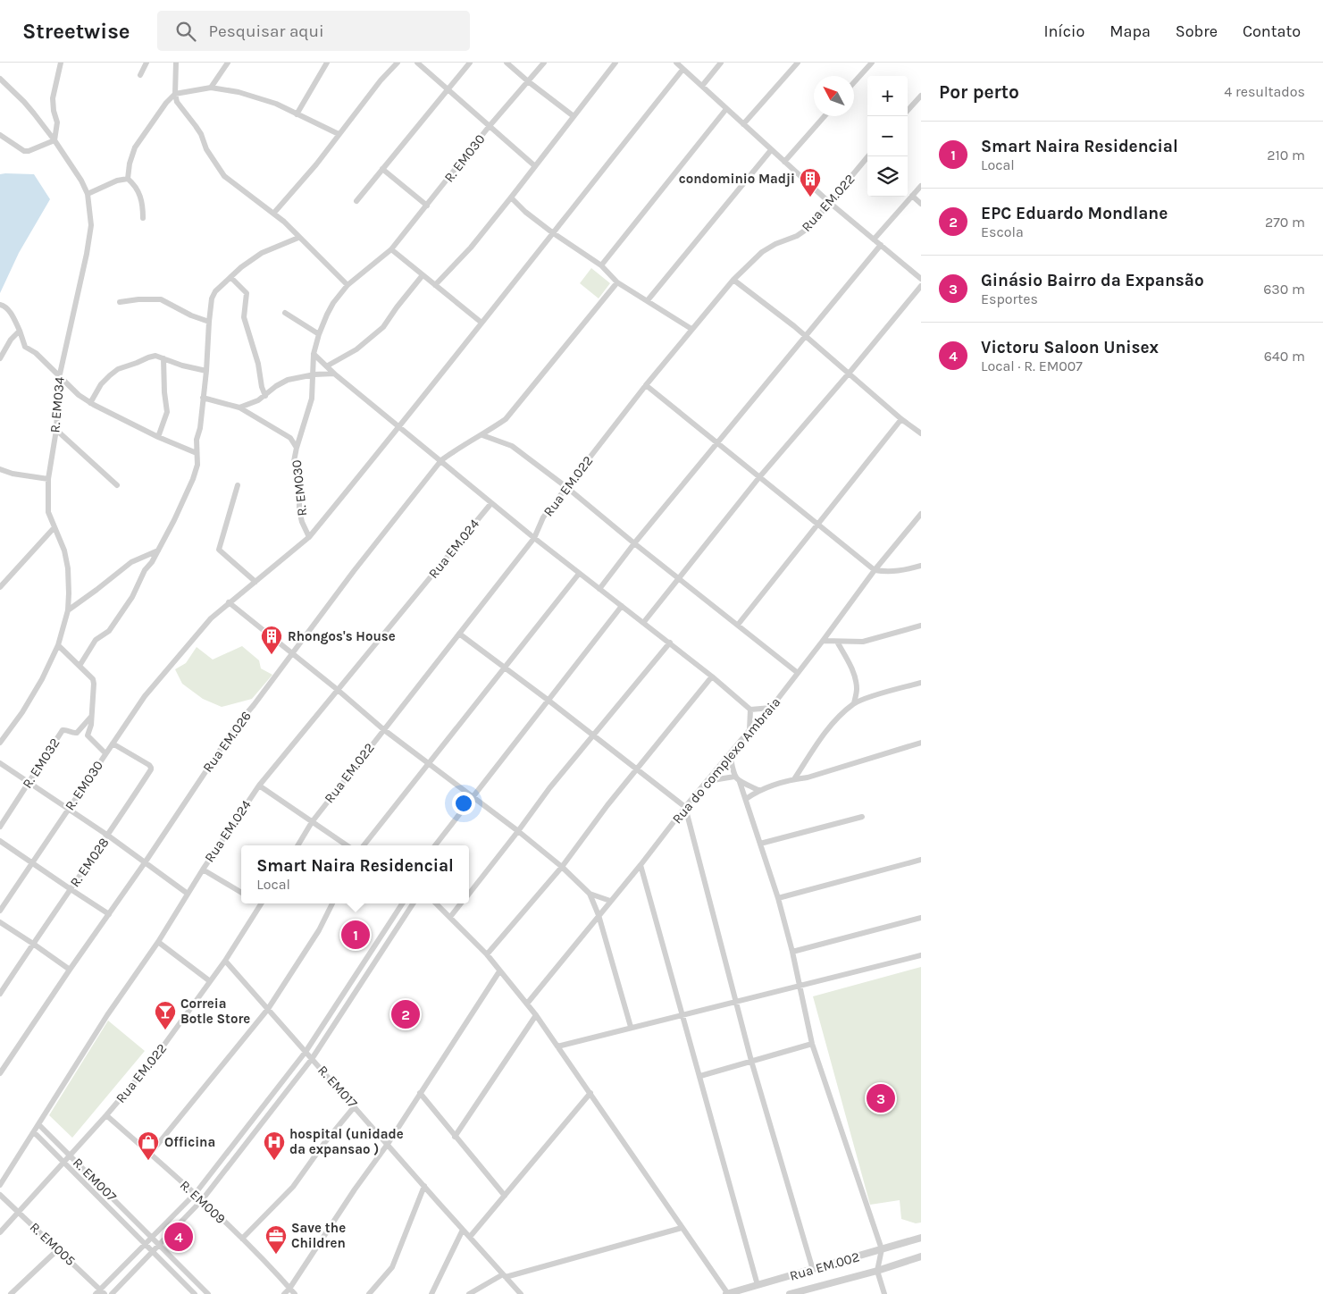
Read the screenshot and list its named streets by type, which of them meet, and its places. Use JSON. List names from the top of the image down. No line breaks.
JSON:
{"streets":{"street":["R. EM030","Rua EM.022","R. EM034","Rua EM.024","Rua EM.026","Rua do complexo Ambraia","R. EM032","R. EM028","R. EM017","R. EM007","R. EM009","R. EM005","Rua EM.002"]},"crossings":[["R. EM030","R. EM028"],["Rua EM.022","R. EM017"],["Rua EM.022","R. EM007"],["Rua EM.022","R. EM009"],["Rua EM.022","R. EM005"],["Rua EM.024","R. EM007"]],"places":{"building":["condominio Madji","Rhongos's House"],"bar":["Correia Botle Store"],"shop":["Officina"],"hospital":["hospital (unidade da expansao )"],"office":["Save the Children"]},"north":"top left","page":{"header":"Streetwise","search":"Pesquisar aqui","nav":["Início","Mapa","Sobre","Contato"],"heading":["Por perto","4 resultados"],"map_buttons":["+","−"],"list":[{"mark":"1","name":"Smart Naira Residencial","note":"Local","value":"210 m"},{"mark":"2","name":"EPC Eduardo Mondlane","note":"Escola","value":"270 m"},{"mark":"3","name":"Ginásio Bairro da Expansão","note":"Esportes","value":"630 m"},{"mark":"4","name":"Victoru Saloon Unisex","note":"Local · R. EM007","value":"640 m"}],"popup":["Smart Naira Residencial","Local"],"pins":["1","2","3","4"]}}
